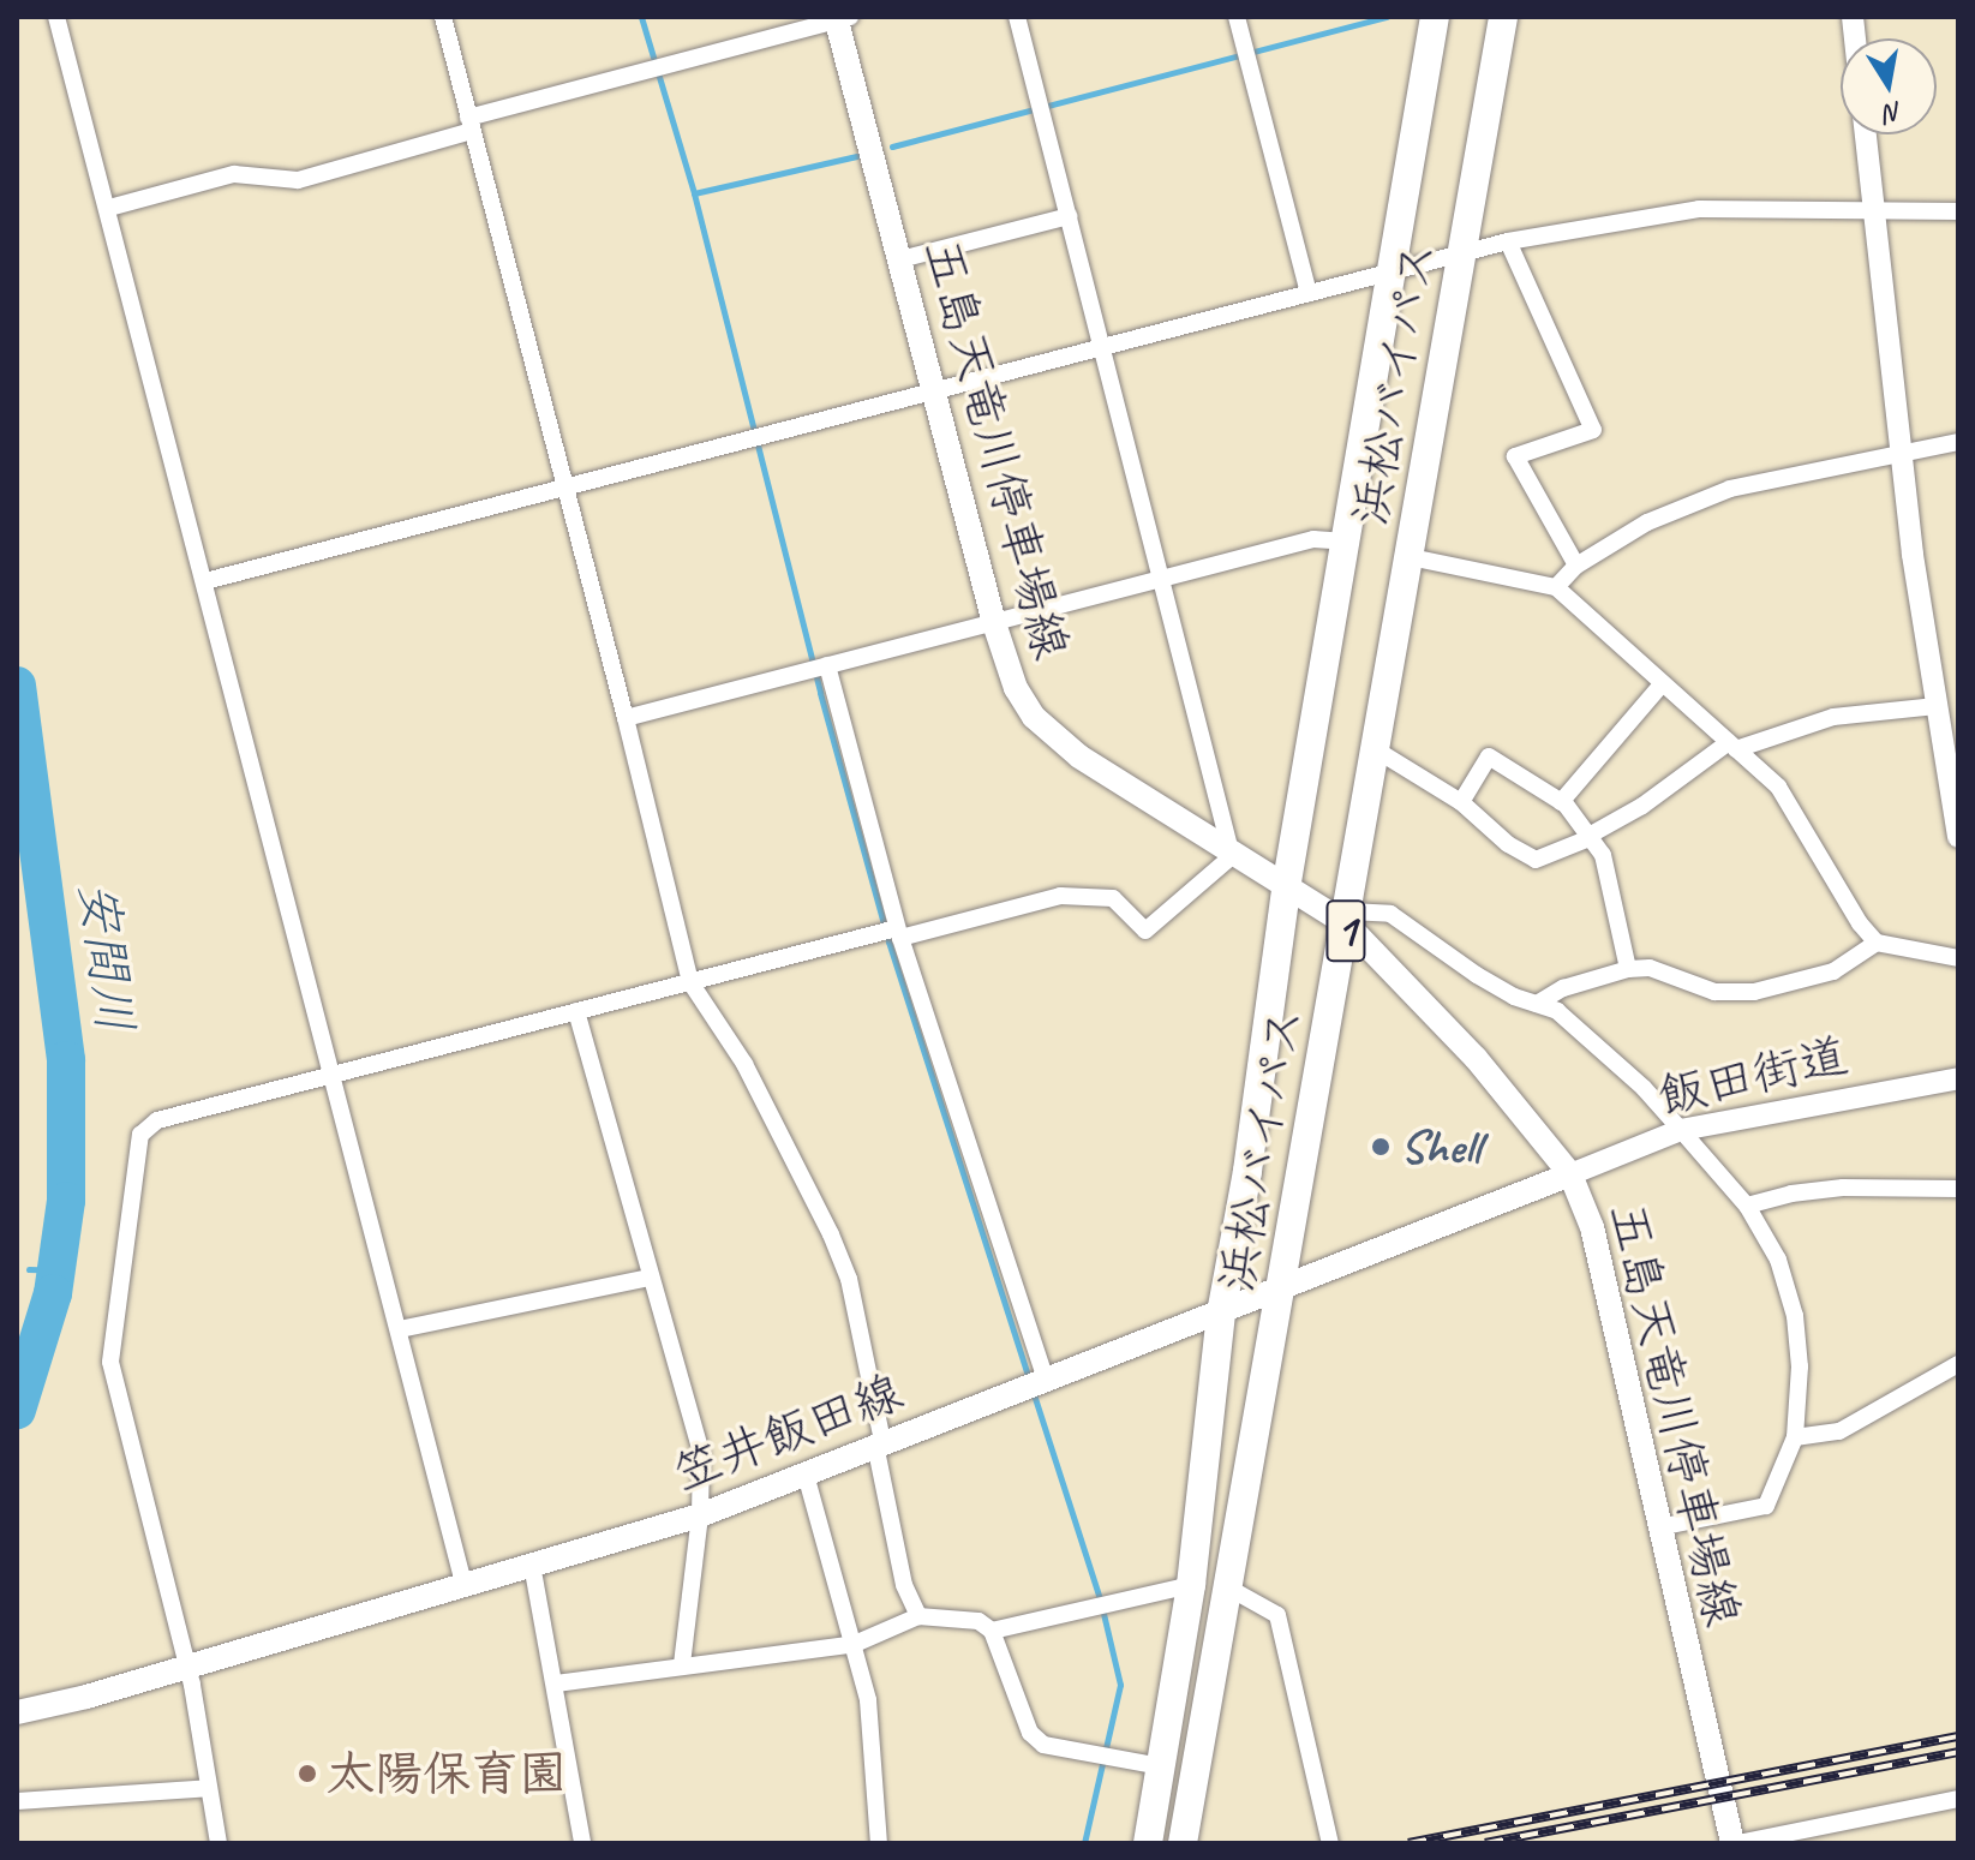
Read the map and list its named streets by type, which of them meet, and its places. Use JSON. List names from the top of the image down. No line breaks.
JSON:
{"streets":{"highway":["浜松バイパス","1"],"main road":["五島天竜川停車場線","笠井飯田線"],"street":["飯田街道"]},"crossings":[["浜松バイパス","五島天竜川停車場線"],["浜松バイパス","笠井飯田線"],["五島天竜川停車場線","飯田街道"],["五島天竜川停車場線","笠井飯田線"],["飯田街道","笠井飯田線"]],"water":["安間川"],"places":["Shell","太陽保育園"],"north":"bottom"}
